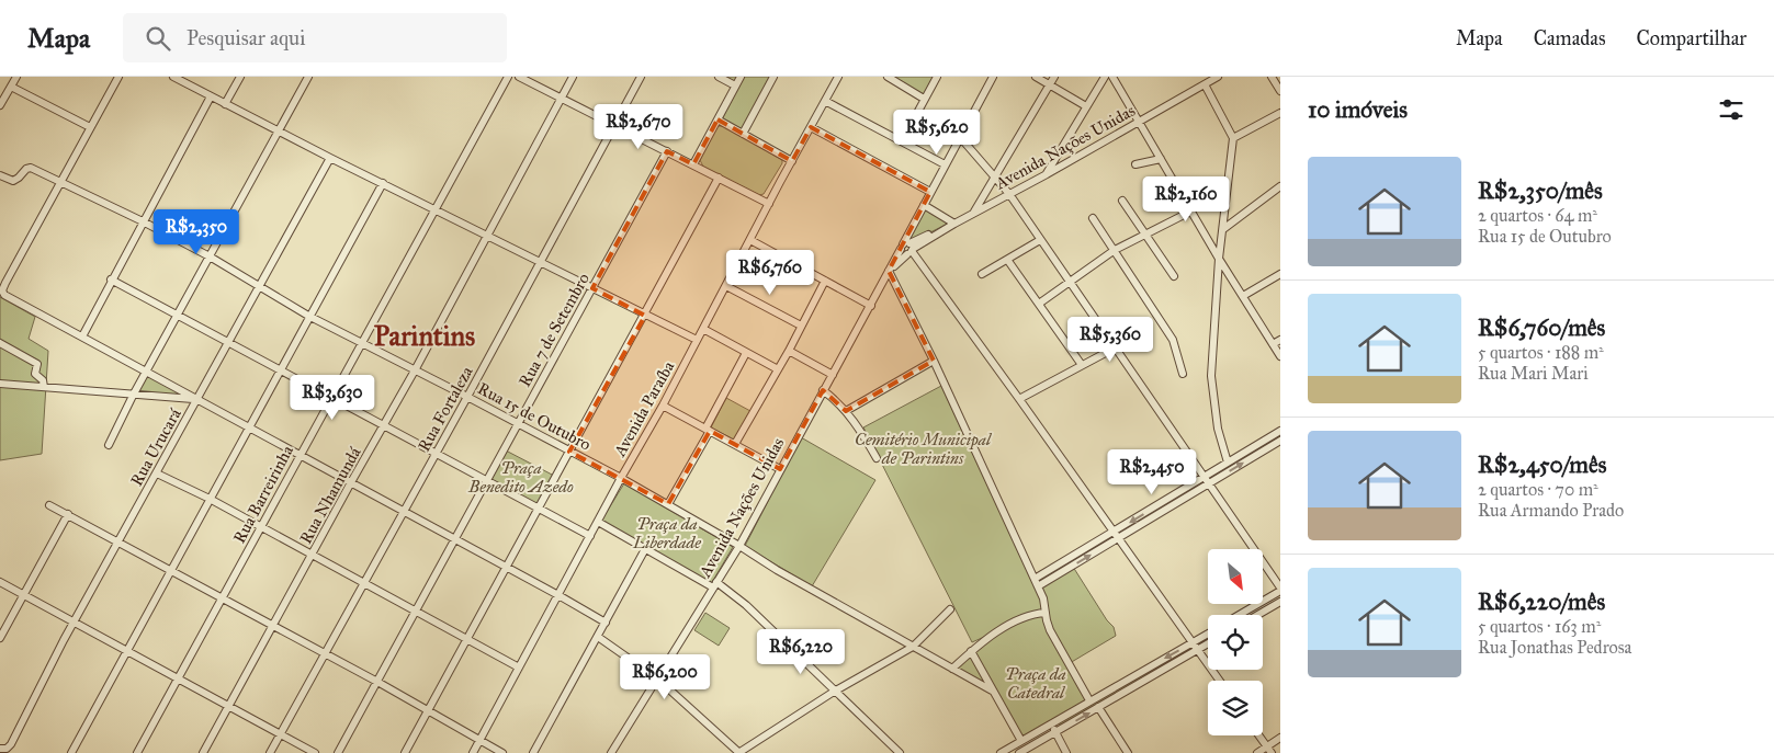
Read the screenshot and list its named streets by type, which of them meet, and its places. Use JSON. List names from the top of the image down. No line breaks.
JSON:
{"streets":{"street":["Avenida Nações Unidas","Rua 7 de Setembro","Rua Fortaleza","Avenida Paraíba","Rua 15 de Outubro","Rua Urucará","Rua Barreirinha","Rua Nhamundá"]},"crossings":[["Avenida Nações Unidas","Rua 15 de Outubro"],["Rua 7 de Setembro","Rua 15 de Outubro"],["Rua Fortaleza","Rua 15 de Outubro"],["Avenida Paraíba","Rua 15 de Outubro"],["Rua 15 de Outubro","Rua Urucará"],["Rua 15 de Outubro","Rua Barreirinha"],["Rua 15 de Outubro","Rua Nhamundá"]],"districts":["Parintins"],"parks":["Cemitério Municipal de Parintins","Praça Benedito Azedo","Praça da Liberdade","Praça da Catedral"],"north":"bottom right","page":{"header":"Mapa","search":"Pesquisar aqui","nav":["Mapa","Camadas","Compartilhar"],"heading":"10 imóveis","price":["R$2,670","R$5,620","R$2,160","R$2,350","R$6,760","R$5,360","R$3,630","R$2,450","R$6,220","R$6,200"],"list":[{"name":"R$2,350/mês","note":"2 quartos · 64 m² · Rua 15 de Outubro"},{"name":"R$6,760/mês","note":"5 quartos · 188 m² · Rua Mari Mari"},{"name":"R$2,450/mês","note":"2 quartos · 70 m² · Rua Armando Prado"},{"name":"R$6,220/mês","note":"5 quartos · 163 m² · Rua Jonathas Pedrosa"}]}}
